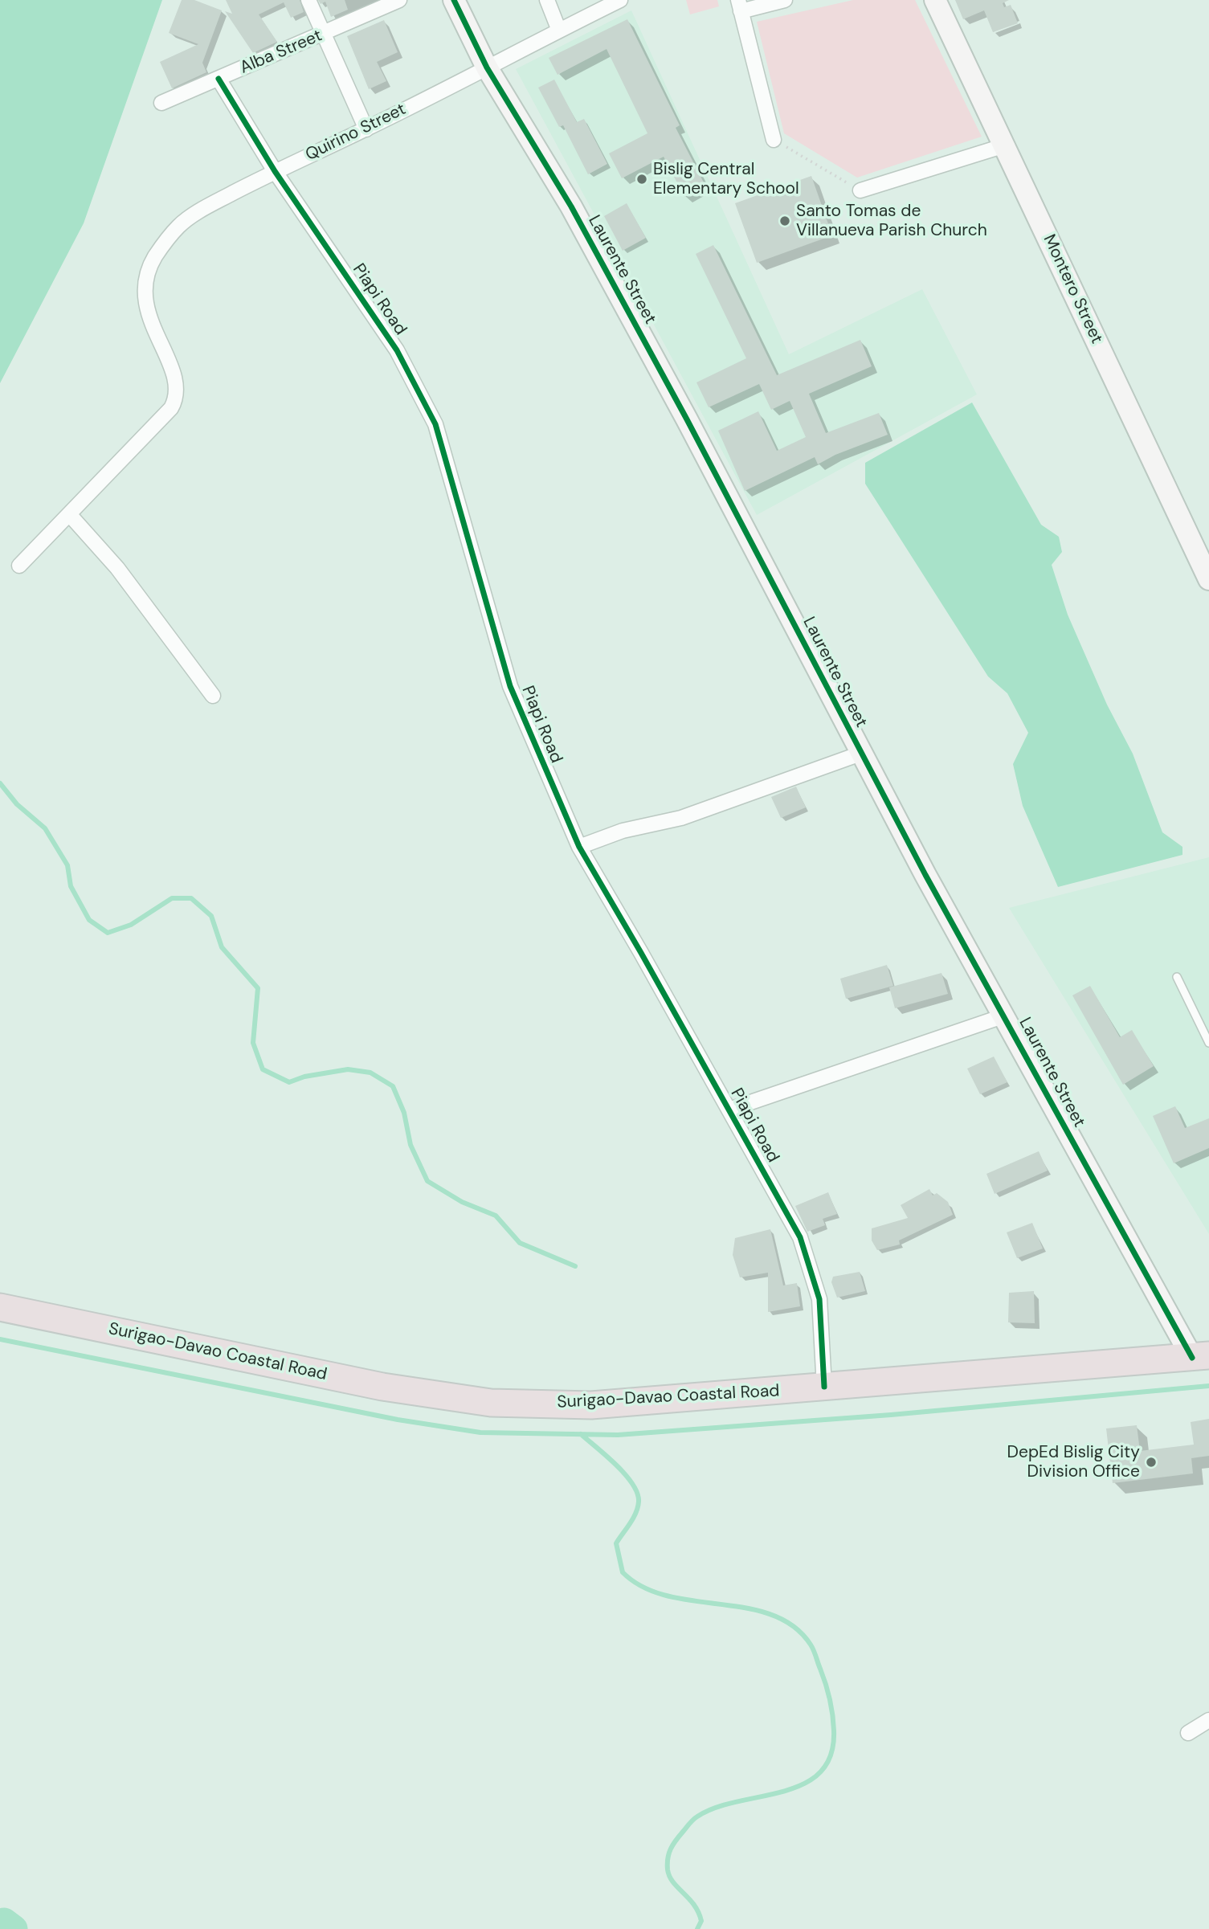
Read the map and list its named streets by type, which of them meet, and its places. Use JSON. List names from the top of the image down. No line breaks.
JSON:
{"streets":{"highway":["Surigao-Davao Coastal Road"],"street":["Alba Street","Quirino Street","Laurente Street","Montero Street","Piapi Road"]},"crossings":[["Alba Street","Piapi Road"],["Quirino Street","Laurente Street"],["Quirino Street","Piapi Road"],["Laurente Street","Surigao-Davao Coastal Road"],["Piapi Road","Surigao-Davao Coastal Road"]],"places":["Bislig Central Elementary School","Santo Tomas de Villanueva Parish Church","DepEd Bislig City Division Office"]}
